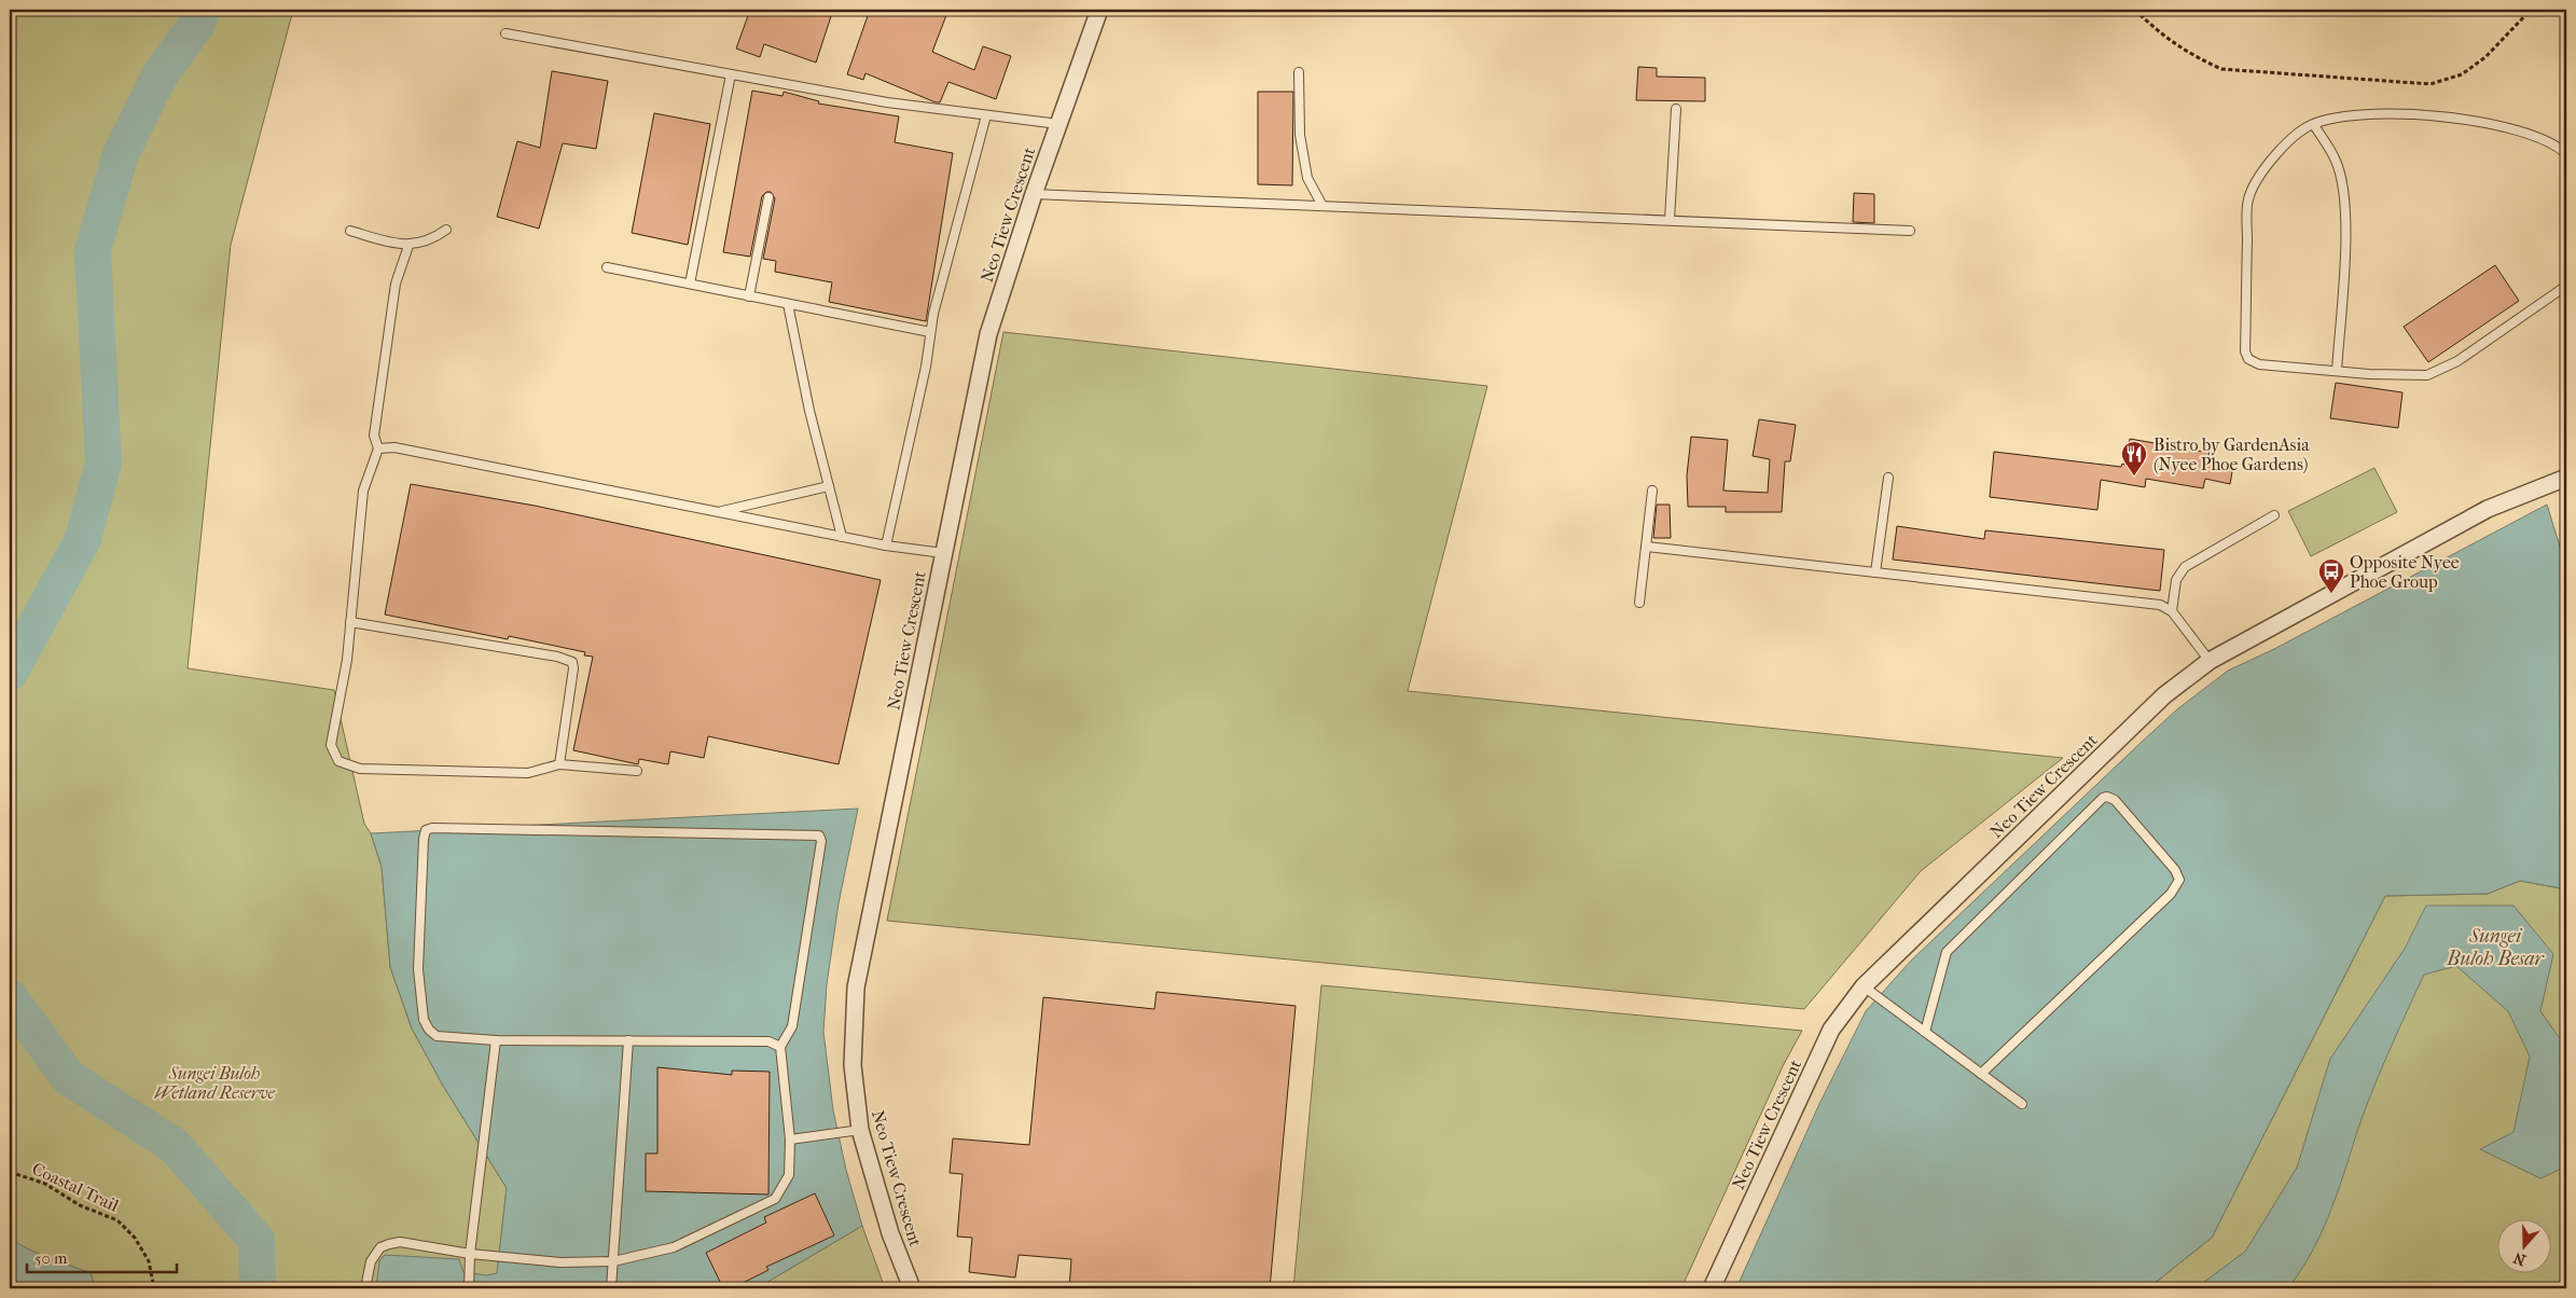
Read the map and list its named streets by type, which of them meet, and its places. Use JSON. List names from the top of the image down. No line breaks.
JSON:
{"streets":{"street":["Neo Tiew Crescent"],"path":["Coastal Trail"]},"water":["Sungei Buloh Besar"],"parks":["Sungei Buloh Wetland Reserve"],"places":{"restaurant":["Bistro by GardenAsia (Nyee Phoe Gardens)"],"bus stop":["Opposite Nyee Phoe Group"]},"scale_bar":"50 m","north":"bottom"}
